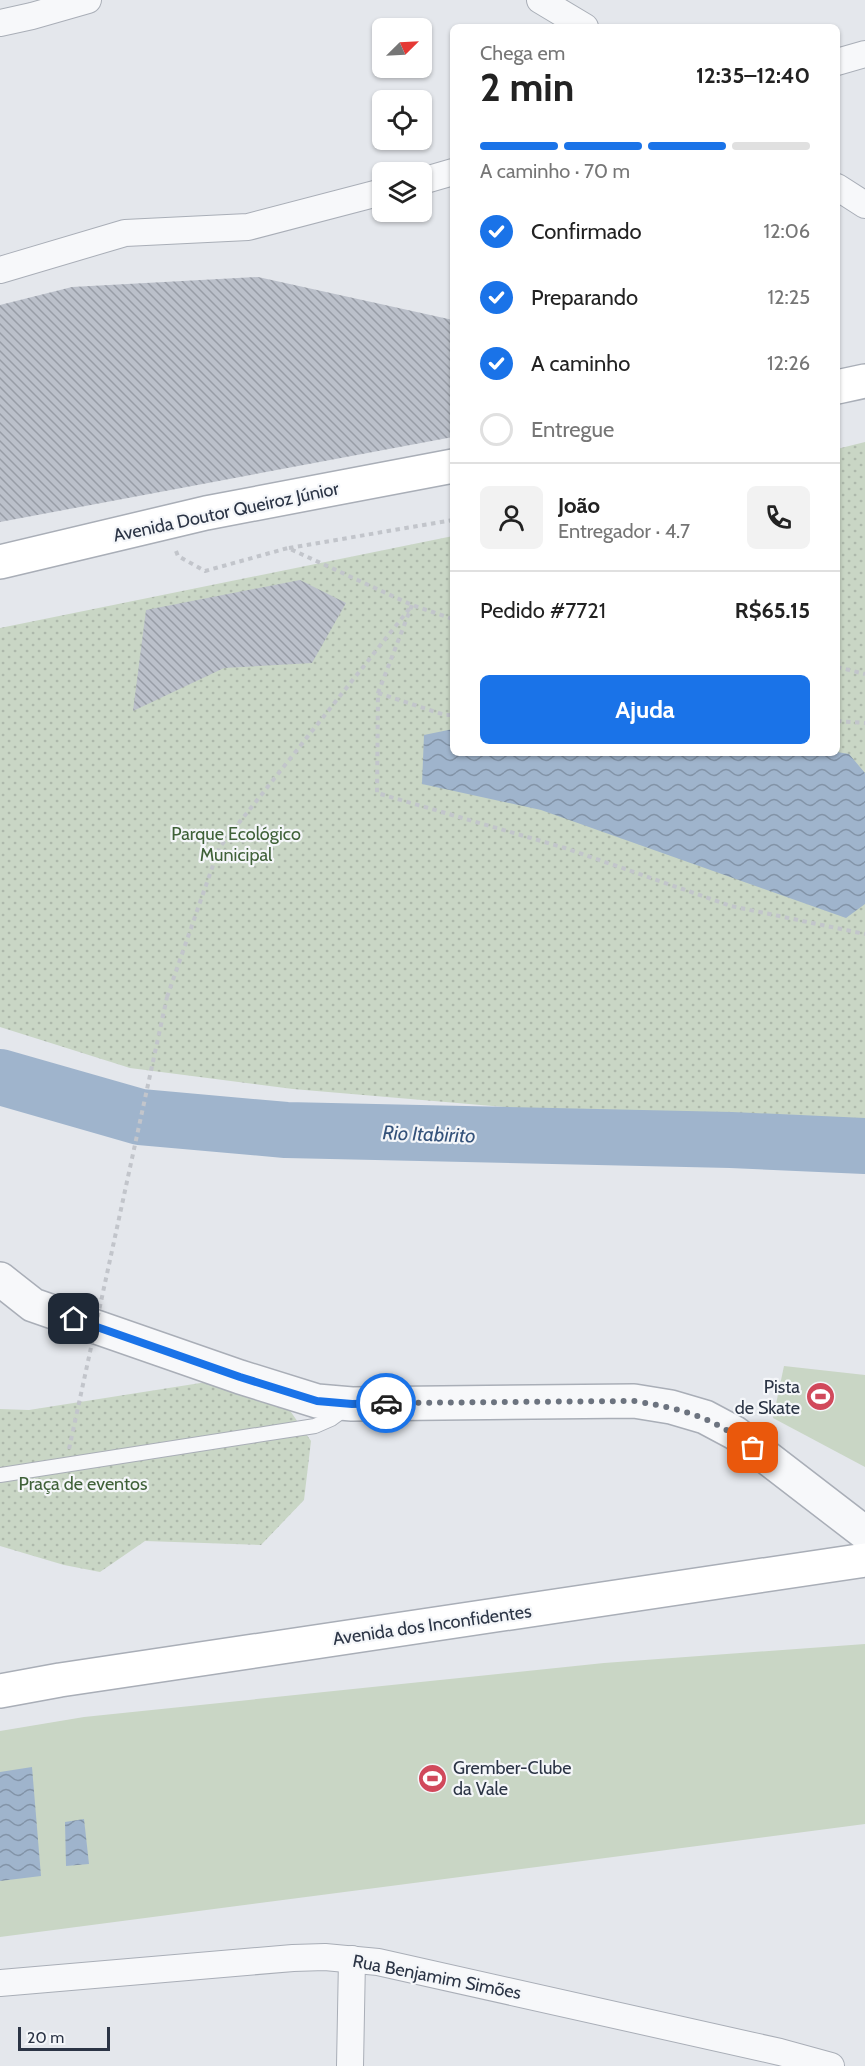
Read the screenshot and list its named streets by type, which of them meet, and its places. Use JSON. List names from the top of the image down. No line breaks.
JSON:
{"streets":{"main road":["Avenida Doutor Queiroz Júnior","Avenida dos Inconfidentes"],"street":["Rua Benjamim Simões"]},"water":["Rio Itabirito"],"parks":["Parque Ecológico Municipal","Praça de eventos"],"places":{"sports":["Pista de Skate","Grember-Clube da Vale"]},"scale_bar":"20 m","north":"top right","page":{"heading":["2 min","Chega em","12:35–12:40"],"panel":["João","Entregador · 4.7","Pedido #7721","R$65.15"],"bar":"A caminho · 70 m","list":[["Confirmado","12:06"],["Preparando","12:25"],["A caminho","12:26"],"Entregue"],"buttons":"Ajuda","scale":"20 m"}}
